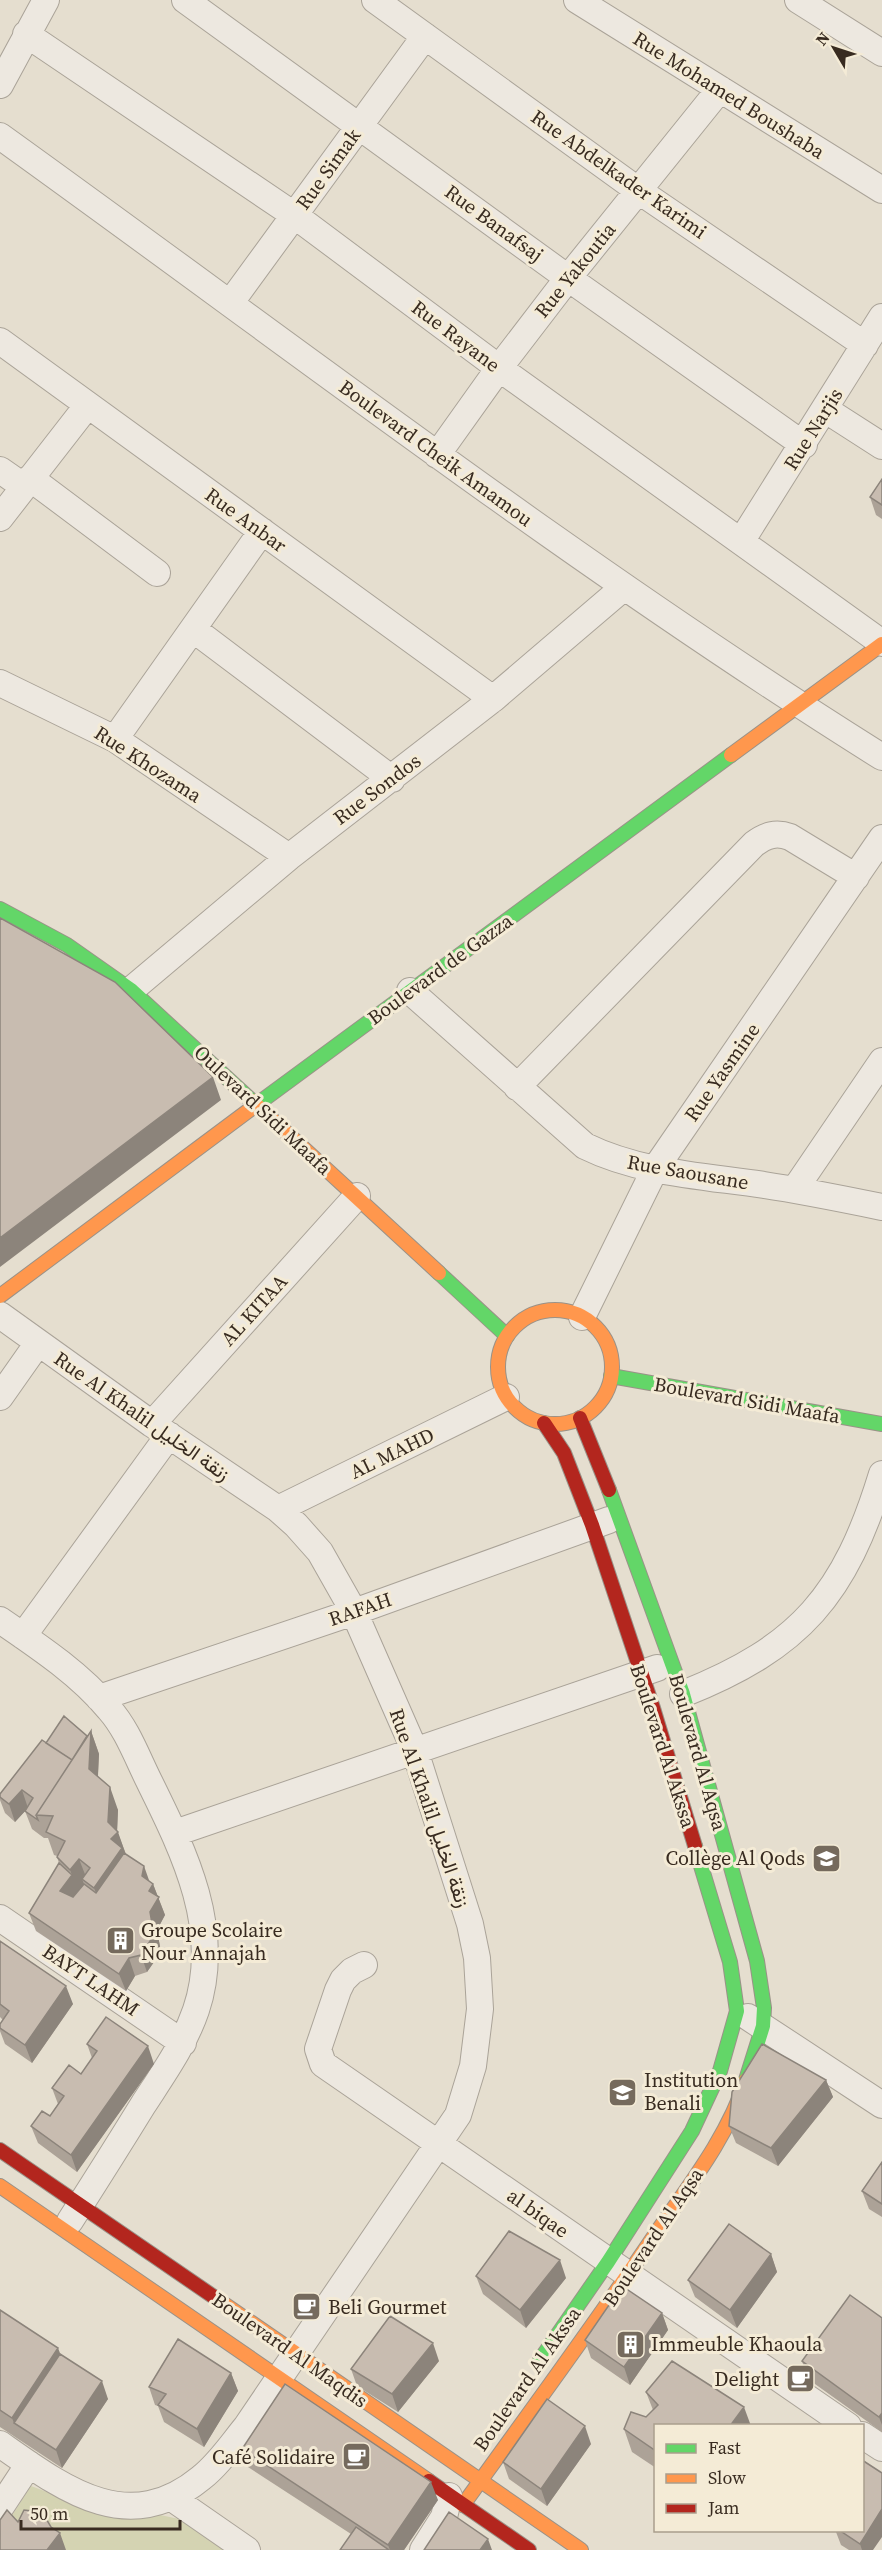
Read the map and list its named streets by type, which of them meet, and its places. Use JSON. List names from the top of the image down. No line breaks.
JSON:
{"streets":{"street":["Rue Mohamed Boushaba","Rue Simak","Rue Abdelkader Karimi","Rue Banafsaj","Rue Yakoutia","Rue Rayane","Rue Narjis","Boulevard Cheik Amamou","Rue Anbar","Rue Khozama","Rue Sondos","Boulevard de Gazza","Rue Yasmine","Oulevard Sidi Maafa","Rue Saousane","AL KITAA","Boulevard Sidi Maafa","Rue Al Khalil زنقة الخليل","AL MAHD","RAFAH","Boulevard Al Akssa","Boulevard Al Aqsa","BAYT LAHM","al biqae","Boulevard Al Maqdis"]},"crossings":[["Rue Mohamed Boushaba","Rue Yakoutia"],["Rue Simak","Rue Abdelkader Karimi"],["Rue Simak","Rue Banafsaj"],["Rue Simak","Rue Rayane"],["Rue Simak","Boulevard Cheik Amamou"],["Rue Abdelkader Karimi","Rue Yakoutia"],["Rue Abdelkader Karimi","Rue Narjis"],["Rue Banafsaj","Rue Yakoutia"],["Rue Banafsaj","Rue Narjis"],["Rue Yakoutia","Rue Rayane"],["Rue Yakoutia","Boulevard Cheik Amamou"],["Rue Rayane","Rue Narjis"],["Rue Rayane","Boulevard de Gazza"],["Boulevard Cheik Amamou","Rue Sondos"],["Boulevard Cheik Amamou","Boulevard de Gazza"],["Rue Anbar","Rue Sondos"],["Rue Khozama","Rue Sondos"],["Rue Sondos","Oulevard Sidi Maafa"],["Boulevard de Gazza","Oulevard Sidi Maafa"],["Boulevard de Gazza","Rue Saousane"],["Rue Yasmine","Oulevard Sidi Maafa"],["Rue Yasmine","Rue Saousane"],["Rue Yasmine","Boulevard Sidi Maafa"],["Rue Yasmine","AL MAHD"],["Rue Yasmine","Boulevard Al Akssa"],["Rue Yasmine","Boulevard Al Aqsa"],["Oulevard Sidi Maafa","AL KITAA"],["Oulevard Sidi Maafa","Boulevard Sidi Maafa"],["Oulevard Sidi Maafa","AL MAHD"],["Oulevard Sidi Maafa","Boulevard Al Akssa"],["Oulevard Sidi Maafa","Boulevard Al Aqsa"],["AL KITAA","Rue Al Khalil زنقة الخليل"],["Boulevard Sidi Maafa","AL MAHD"],["Boulevard Sidi Maafa","Boulevard Al Akssa"],["Boulevard Sidi Maafa","Boulevard Al Aqsa"],["Rue Al Khalil زنقة الخليل","AL MAHD"],["Rue Al Khalil زنقة الخليل","RAFAH"],["Rue Al Khalil زنقة الخليل","al biqae"],["Rue Al Khalil زنقة الخليل","Boulevard Al Maqdis"],["AL MAHD","Boulevard Al Akssa"],["AL MAHD","Boulevard Al Aqsa"],["RAFAH","Boulevard Al Akssa"],["RAFAH","Boulevard Al Aqsa"],["Boulevard Al Akssa","Boulevard Al Aqsa"],["Boulevard Al Akssa","al biqae"],["Boulevard Al Aqsa","al biqae"],["Boulevard Al Aqsa","Boulevard Al Maqdis"]],"places":{"school or university":["Collège Al Qods","Institution Benali"],"building":["Groupe Scolaire Nour Annajah","Immeuble Khaoula"],"cafe":["Beli Gourmet","Delight","Café Solidaire"]},"legend":["Fast","Slow","Jam"],"scale_bar":"50 m","north":"top left"}
